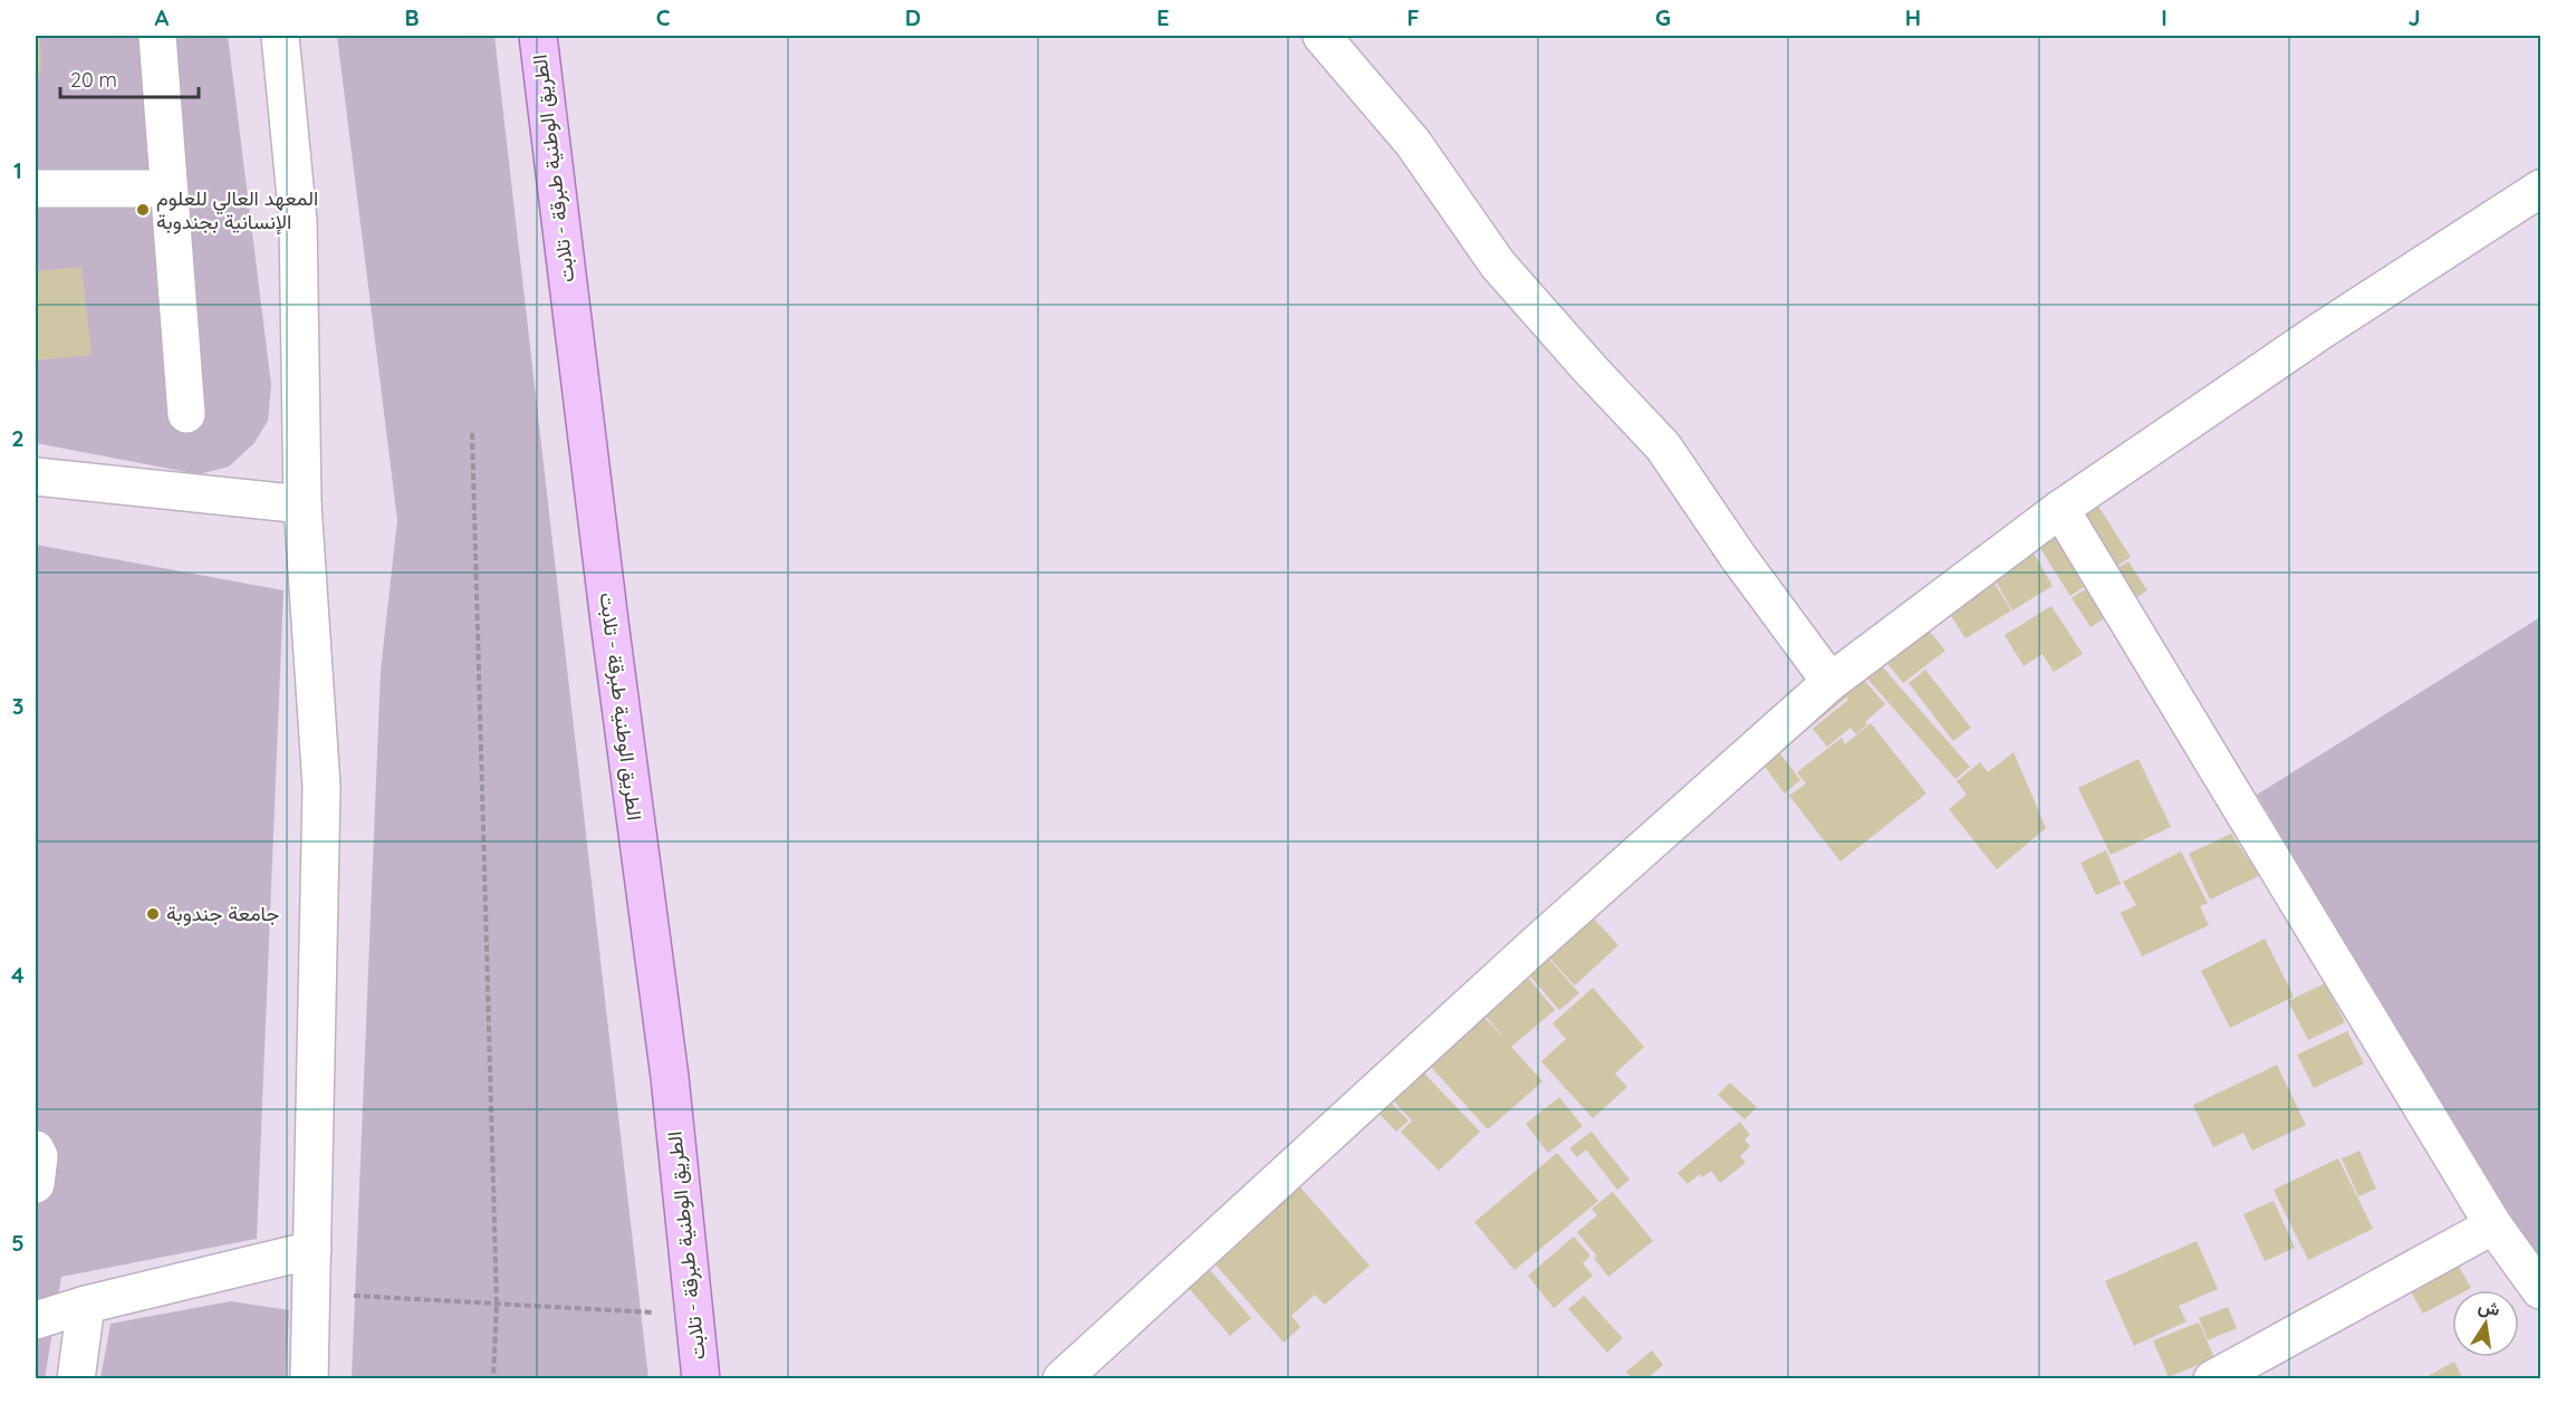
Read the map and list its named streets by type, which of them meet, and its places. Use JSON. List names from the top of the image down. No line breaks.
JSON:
{"streets":{"main road":["الطريق الوطنية طبرقة - تلابت"]},"places":["المعهد العالي للعلوم الإنسانية بجندوبة","جامعة جندوبة"],"scale_bar":"20 m","north":"top","grid":{"columns":["A","B","C","D","E","F","G","H","I","J"],"rows":["1","2","3","4","5"]}}
